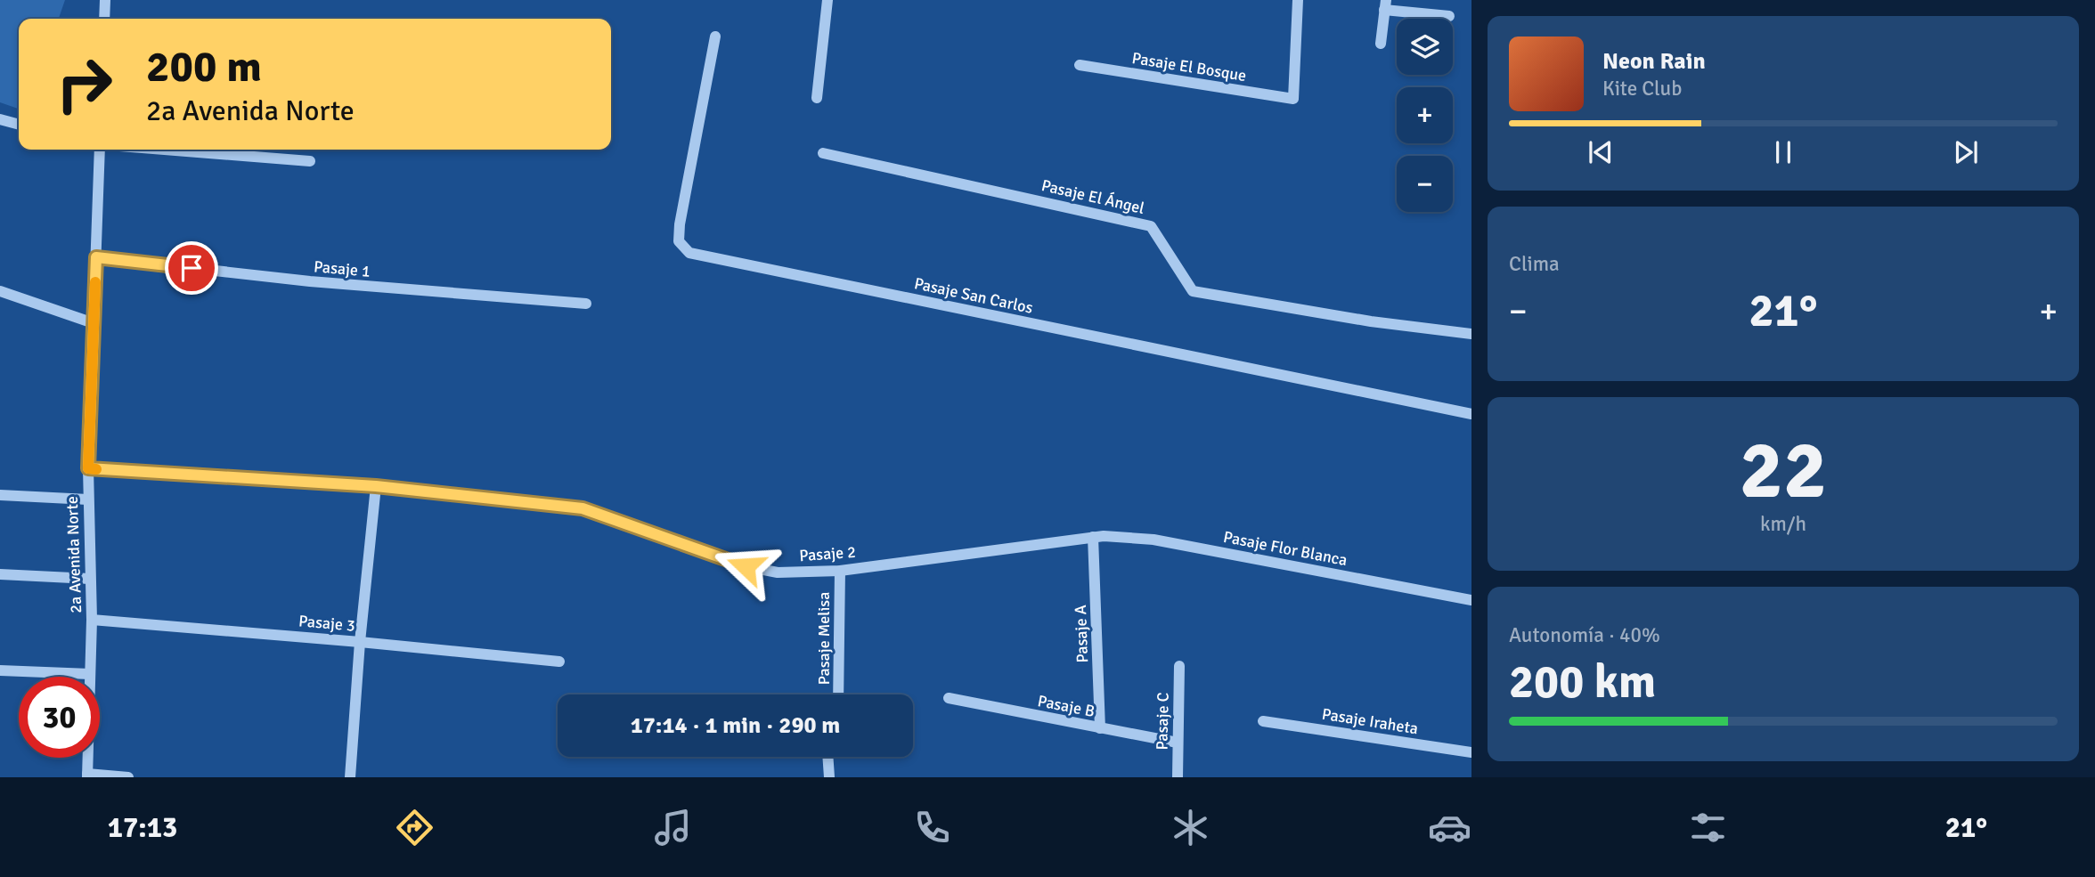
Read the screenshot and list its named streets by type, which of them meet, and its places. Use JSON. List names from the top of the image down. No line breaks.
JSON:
{"streets":{"street":["Pasaje El Bosque","Pasaje El Ángel","Pasaje 1","Pasaje San Carlos","Pasaje Flor Blanca","Pasaje 2","2a Avenida Norte","Pasaje 3","Pasaje A","Pasaje Melisa","Pasaje B","Pasaje C","Pasaje Iraheta"]},"crossings":[["Pasaje 1","2a Avenida Norte"],["Pasaje Flor Blanca","Pasaje 2"],["Pasaje Flor Blanca","Pasaje A"],["Pasaje 2","2a Avenida Norte"],["Pasaje 2","Pasaje A"],["Pasaje 2","Pasaje Melisa"],["2a Avenida Norte","Pasaje 3"],["Pasaje A","Pasaje B"],["Pasaje B","Pasaje C"]],"page":{"map_buttons":["+","−"],"turn":["200 m","2a Avenida Norte"],"song":["Neon Rain","Kite Club"],"tile":["Clima",["22","km/h"],["Autonomía · 40%","200 km"]],"heat":["−","21°","+"],"limit":"30","trip":"17:14 · 1 min · 290 m","tabs":["17:13","21°"]}}
